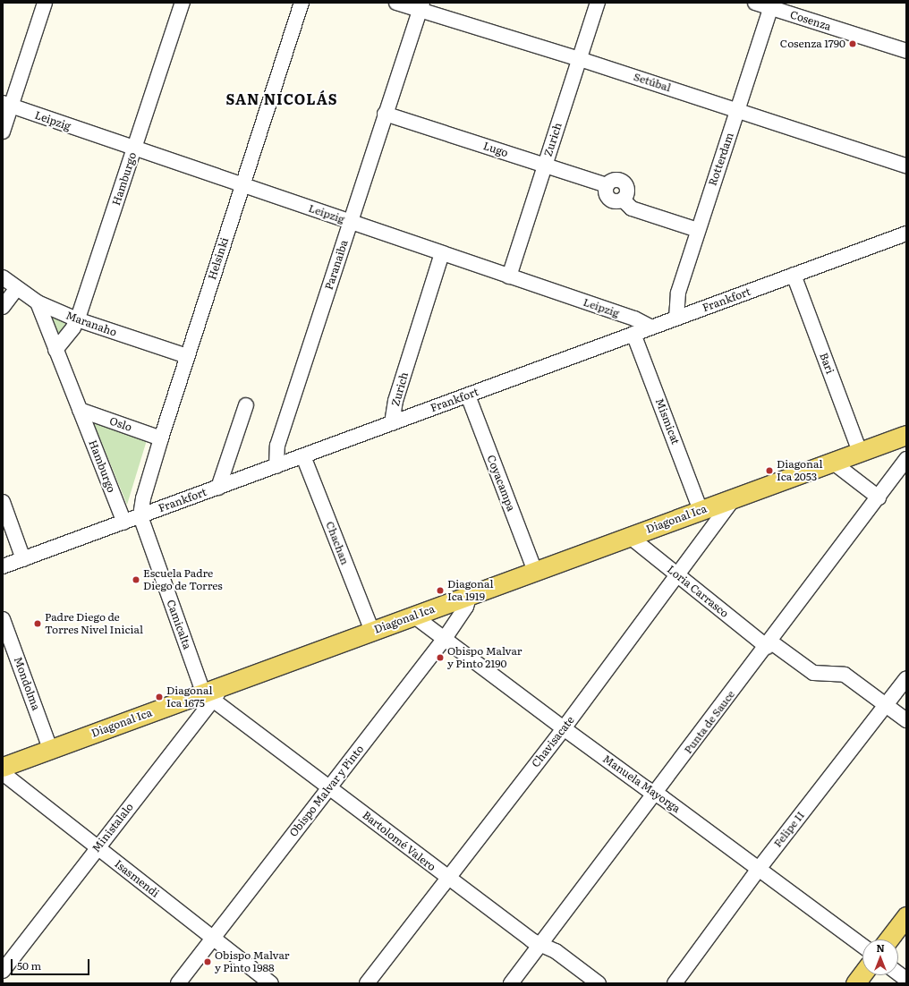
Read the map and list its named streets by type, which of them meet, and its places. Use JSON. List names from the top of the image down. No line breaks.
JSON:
{"streets":{"main road":["Diagonal Ica"],"street":["Cosenza","Setúbal","Leipzig","Zurich","Lugo","Rotterdam","Hamburgo","Helsinki","Paranaiba","Frankfort","Maranaho","Bari","Mismicat","Oslo","Coyacampa","Chachan","Loria Carrasco","Camicalta","Mondolma","Punta de Sauce","Chavisacate","Manuela Mayorga","Obispo Malvar y Pinto","Ministalalo","Felipe II","Bartolomé Valero","Isasmendi"]},"crossings":[["Cosenza","Rotterdam"],["Setúbal","Zurich"],["Setúbal","Rotterdam"],["Setúbal","Paranaiba"],["Leipzig","Zurich"],["Leipzig","Hamburgo"],["Leipzig","Helsinki"],["Leipzig","Paranaiba"],["Leipzig","Frankfort"],["Zurich","Lugo"],["Zurich","Frankfort"],["Lugo","Rotterdam"],["Lugo","Paranaiba"],["Rotterdam","Frankfort"],["Hamburgo","Frankfort"],["Hamburgo","Maranaho"],["Hamburgo","Oslo"],["Helsinki","Frankfort"],["Helsinki","Maranaho"],["Helsinki","Oslo"],["Helsinki","Camicalta"],["Paranaiba","Frankfort"],["Frankfort","Bari"],["Frankfort","Mismicat"],["Frankfort","Coyacampa"],["Frankfort","Chachan"],["Frankfort","Camicalta"],["Bari","Diagonal Ica"],["Mismicat","Diagonal Ica"],["Coyacampa","Diagonal Ica"],["Diagonal Ica","Chachan"],["Diagonal Ica","Loria Carrasco"],["Diagonal Ica","Camicalta"],["Diagonal Ica","Mondolma"],["Diagonal Ica","Chavisacate"],["Diagonal Ica","Manuela Mayorga"],["Diagonal Ica","Obispo Malvar y Pinto"],["Diagonal Ica","Ministalalo"],["Diagonal Ica","Bartolomé Valero"],["Loria Carrasco","Punta de Sauce"],["Loria Carrasco","Chavisacate"],["Loria Carrasco","Felipe II"],["Camicalta","Ministalalo"],["Camicalta","Bartolomé Valero"],["Punta de Sauce","Manuela Mayorga"],["Punta de Sauce","Bartolomé Valero"],["Chavisacate","Manuela Mayorga"],["Chavisacate","Bartolomé Valero"],["Manuela Mayorga","Obispo Malvar y Pinto"],["Manuela Mayorga","Felipe II"],["Obispo Malvar y Pinto","Bartolomé Valero"],["Obispo Malvar y Pinto","Isasmendi"],["Ministalalo","Bartolomé Valero"],["Ministalalo","Isasmendi"]],"districts":["SAN NICOLÁS"],"places":["Cosenza 1790","Diagonal Ica 2053","Escuela Padre Diego de Torres","Diagonal Ica 1919","Padre Diego de Torres Nivel Inicial","Obispo Malvar y Pinto 2190","Diagonal Ica 1675","Obispo Malvar y Pinto 1988"],"scale_bar":"50 m","north":"top"}
